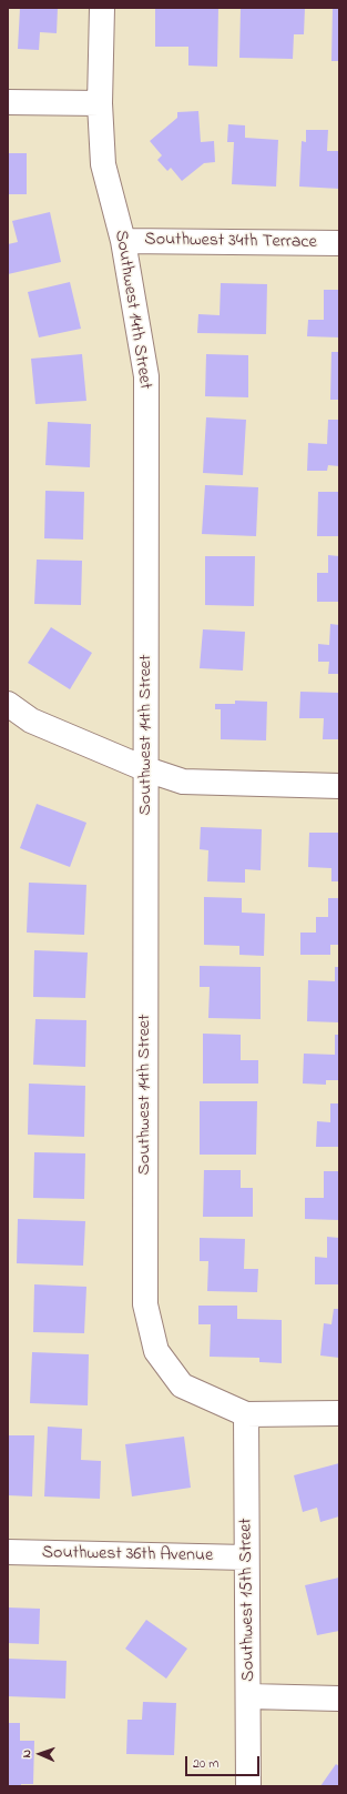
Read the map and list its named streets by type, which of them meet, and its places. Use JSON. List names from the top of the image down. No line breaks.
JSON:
{"streets":{"street":["Southwest 34th Terrace","Southwest 14th Street","Southwest 36th Avenue","Southwest 15th Street"]},"crossings":[["Southwest 34th Terrace","Southwest 14th Street"],["Southwest 14th Street","Southwest 15th Street"],["Southwest 36th Avenue","Southwest 15th Street"]],"scale_bar":"20 m","north":"left"}
